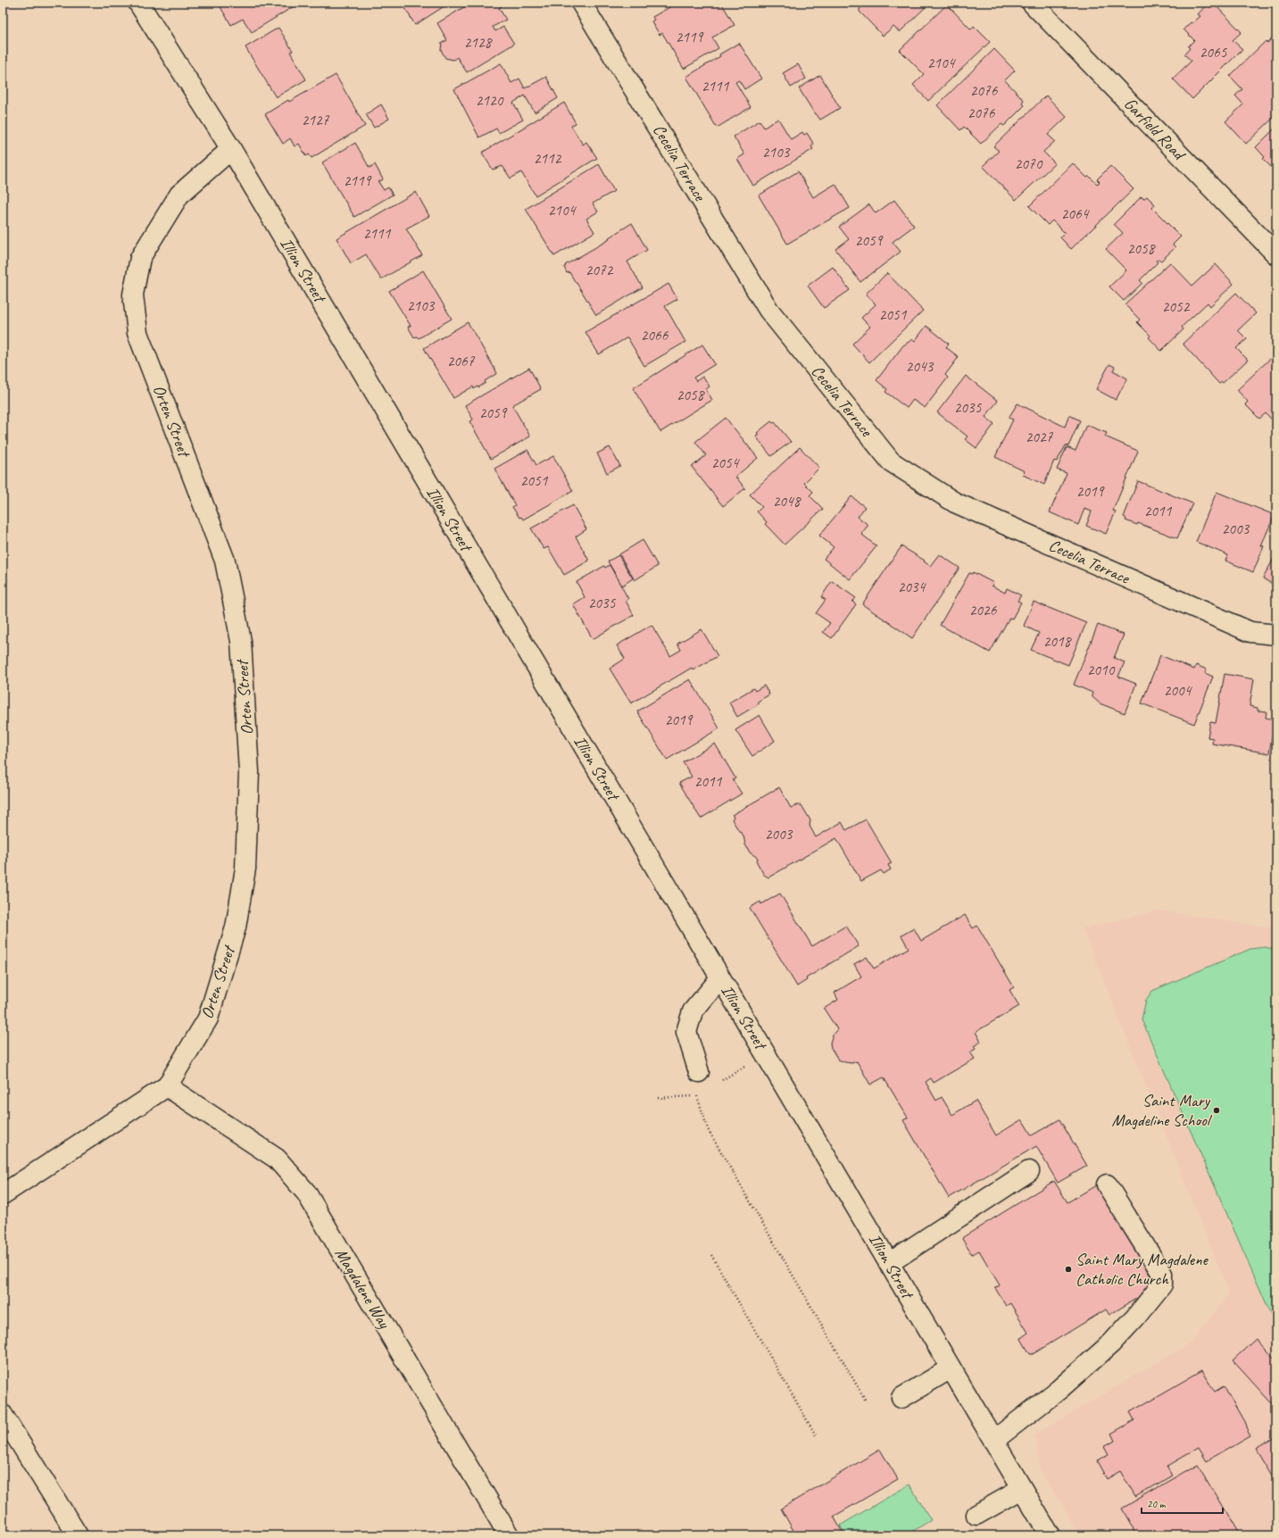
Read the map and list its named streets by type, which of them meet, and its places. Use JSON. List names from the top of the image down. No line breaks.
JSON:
{"streets":{"street":["Garfield Road","Cecelia Terrace","Illion Street","Orten Street","Magdalene Way"]},"crossings":[["Illion Street","Orten Street"],["Orten Street","Magdalene Way"]],"places":["Saint Mary Magdeline School","Saint Mary Magdalene Catholic Church"],"house_numbers":["2119","2128","2065","2104","2111","2076","2120","2076","2127","2103","2112","2070","2119","2104","2064","2111","2059","2058","2072","2103","2052","2051","2066","2067","2043","2058","2035","2059","2027","2054","2051","2019","2048","2011","2003","2034","2035","2026","2018","2010","2004","2019","2011","2003"],"scale_bar":"20 m"}
